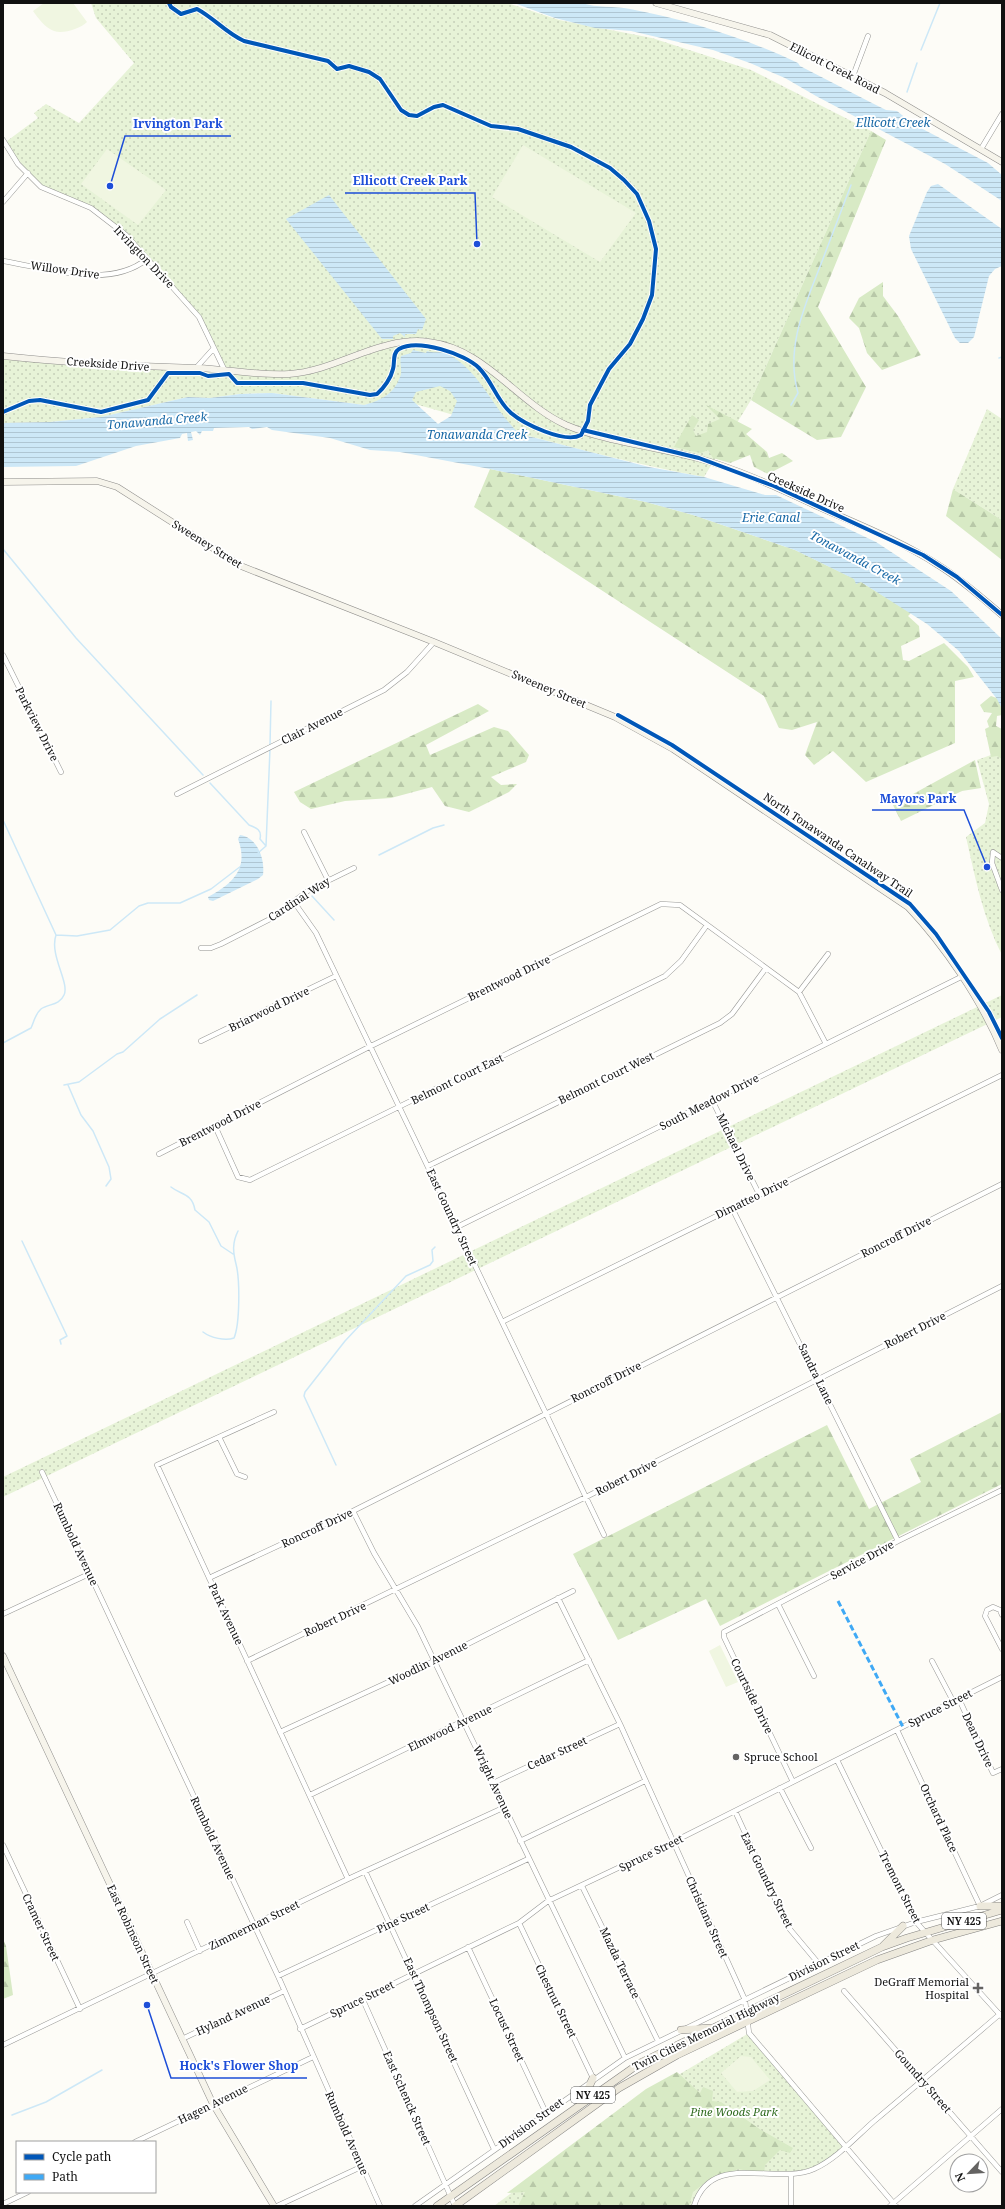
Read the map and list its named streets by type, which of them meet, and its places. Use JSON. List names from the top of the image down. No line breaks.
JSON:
{"streets":{"main road":["NY 425","Twin Cities Memorial Highway"],"street":["Ellicott Creek Road","Irvington Drive","Willow Drive","Creekside Drive","Sweeney Street","Parkview Drive","Clair Avenue","Cardinal Way","Brentwood Drive","Briarwood Drive","Belmont Court West","Belmont Court East","South Meadow Drive","Michael Drive","Dimatteo Drive","East Goundry Street","Roncroff Drive","Robert Drive","Sandra Lane","Rumbold Avenue","Service Drive","Park Avenue","Woodlin Avenue","Courtside Drive","Spruce Street","Elmwood Avenue","Dean Drive","Cedar Street","Wright Avenue","Orchard Place","Tremont Street","Christiana Street","Pine Street","Zimmerman Street","Cramer Street","East Robinson Street","Division Street","Mazda Terrace","Chestnut Street","East Thompson Street","Hyland Avenue","Locust Street","Goundry Street","East Schenck Street","Hagen Avenue"],"cycle path":["North Tonawanda Canalway Trail"]},"crossings":[["Irvington Drive","Willow Drive"],["Irvington Drive","Creekside Drive"],["Sweeney Street","Clair Avenue"],["Sweeney Street","South Meadow Drive"],["Cardinal Way","East Goundry Street"],["Brentwood Drive","Belmont Court West"],["Brentwood Drive","Belmont Court East"],["Brentwood Drive","South Meadow Drive"],["Brentwood Drive","East Goundry Street"],["Briarwood Drive","East Goundry Street"],["Belmont Court West","East Goundry Street"],["Belmont Court East","East Goundry Street"],["South Meadow Drive","Michael Drive"],["South Meadow Drive","East Goundry Street"],["Michael Drive","Dimatteo Drive"],["Dimatteo Drive","East Goundry Street"],["Dimatteo Drive","Sandra Lane"],["East Goundry Street","Roncroff Drive"],["East Goundry Street","Robert Drive"],["East Goundry Street","Spruce Street"],["East Goundry Street","Division Street"],["Roncroff Drive","Sandra Lane"],["Roncroff Drive","Park Avenue"],["Roncroff Drive","Wright Avenue"],["Robert Drive","Sandra Lane"],["Robert Drive","Park Avenue"],["Robert Drive","Wright Avenue"],["Sandra Lane","Service Drive"],["Rumbold Avenue","Spruce Street"],["Rumbold Avenue","Pine Street"],["Rumbold Avenue","Zimmerman Street"],["Rumbold Avenue","Hyland Avenue"],["Rumbold Avenue","Hagen Avenue"],["Service Drive","Courtside Drive"],["Park Avenue","Woodlin Avenue"],["Park Avenue","Elmwood Avenue"],["Park Avenue","Zimmerman Street"],["Woodlin Avenue","Wright Avenue"],["Woodlin Avenue","Christiana Street"],["Courtside Drive","Spruce Street"],["Spruce Street","Dean Drive"],["Spruce Street","Wright Avenue"],["Spruce Street","Orchard Place"],["Spruce Street","Tremont Street"],["Spruce Street","Christiana Street"],["Spruce Street","Mazda Terrace"],["Spruce Street","Chestnut Street"],["Spruce Street","East Thompson Street"],["Spruce Street","Locust Street"],["Spruce Street","East Schenck Street"],["Elmwood Avenue","Wright Avenue"],["Elmwood Avenue","Christiana Street"],["Cedar Street","Wright Avenue"],["Cedar Street","Christiana Street"],["Wright Avenue","Pine Street"],["Wright Avenue","Zimmerman Street"],["Wright Avenue","Division Street"],["Orchard Place","Division Street"],["Tremont Street","Division Street"],["Tremont Street","Twin Cities Memorial Highway"],["Christiana Street","Division Street"],["Christiana Street","Twin Cities Memorial Highway"],["Pine Street","East Thompson Street"],["Zimmerman Street","Cramer Street"],["Zimmerman Street","East Robinson Street"],["Zimmerman Street","East Thompson Street"],["East Robinson Street","Hyland Avenue"],["East Robinson Street","Hagen Avenue"],["Division Street","Mazda Terrace"],["Division Street","Chestnut Street"],["Division Street","East Thompson Street"],["Division Street","Locust Street"],["Division Street","East Schenck Street"],["Twin Cities Memorial Highway","East Schenck Street"]],"water":["Ellicott Creek","Tonawanda Creek","Erie Canal"],"parks":["Pine Woods Park"],"places":{"other":["Irvington Park","Ellicott Creek Park","Mayors Park","Spruce School","Hock's Flower Shop"],"health":["DeGraff Memorial Hospital"]},"legend":["Cycle path","Path"],"north":"bottom left"}
